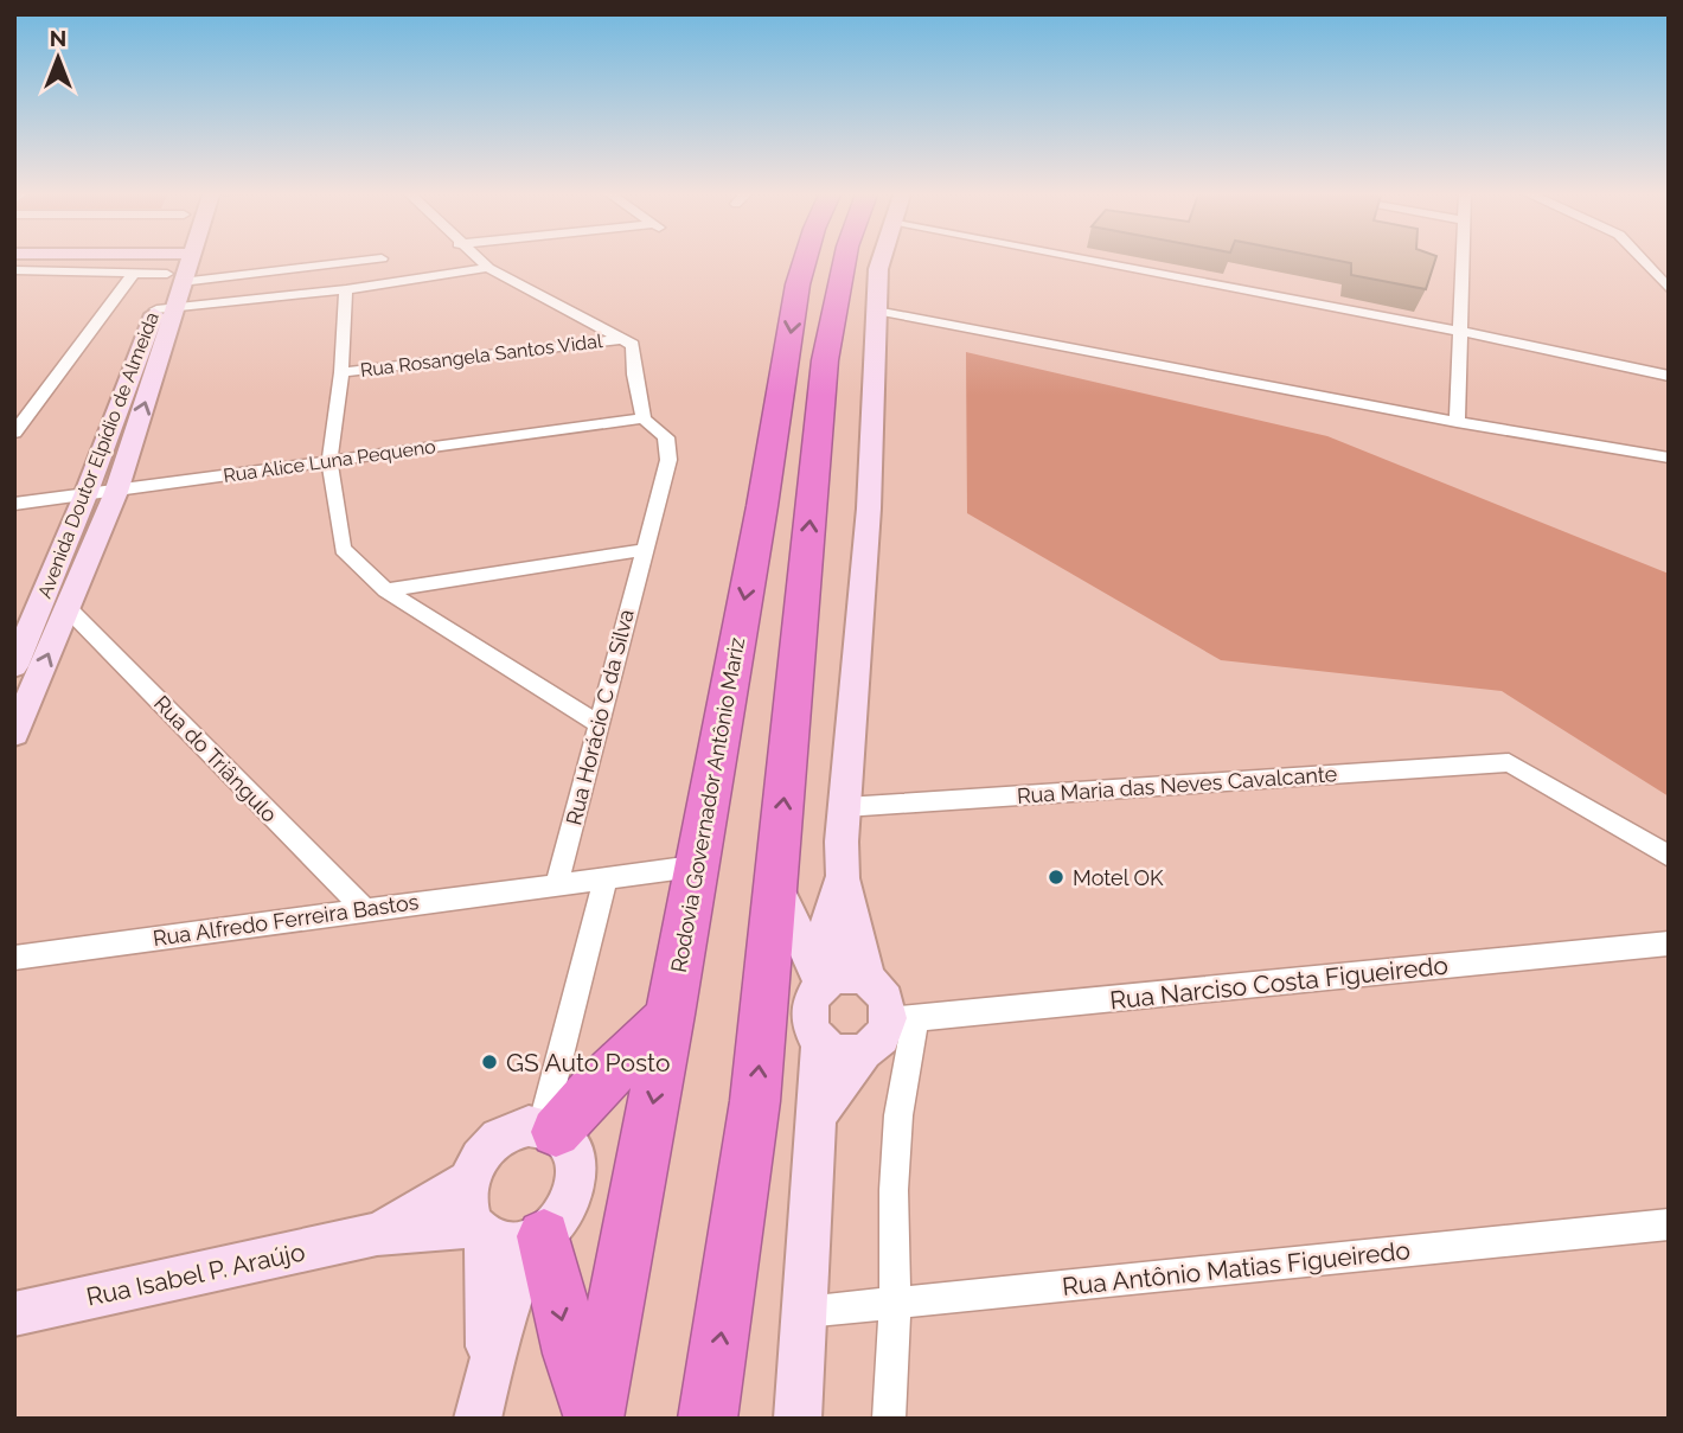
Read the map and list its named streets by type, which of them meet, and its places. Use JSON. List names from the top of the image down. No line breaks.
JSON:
{"streets":{"highway":["Rodovia Governador Antônio Mariz"],"main road":["Avenida Doutor Elpídio de Almeida","Rua Isabel P. Araújo"],"street":["Rua Rosangela Santos Vidal","Rua Alice Luna Pequeno","Rua Horácio C da Silva","Rua do Triângulo","Rua Maria das Neves Cavalcante","Rua Alfredo Ferreira Bastos","Rua Narciso Costa Figueiredo","Rua Antônio Matias Figueiredo"]},"crossings":[["Avenida Doutor Elpídio de Almeida","Rua Alice Luna Pequeno"],["Avenida Doutor Elpídio de Almeida","Rua do Triângulo"],["Rua Alice Luna Pequeno","Rua Horácio C da Silva"],["Rua Horácio C da Silva","Rua Alfredo Ferreira Bastos"],["Rua do Triângulo","Rua Alfredo Ferreira Bastos"],["Rodovia Governador Antônio Mariz","Rua Alfredo Ferreira Bastos"]],"places":["Motel OK","GS Auto Posto"],"north":"top"}
